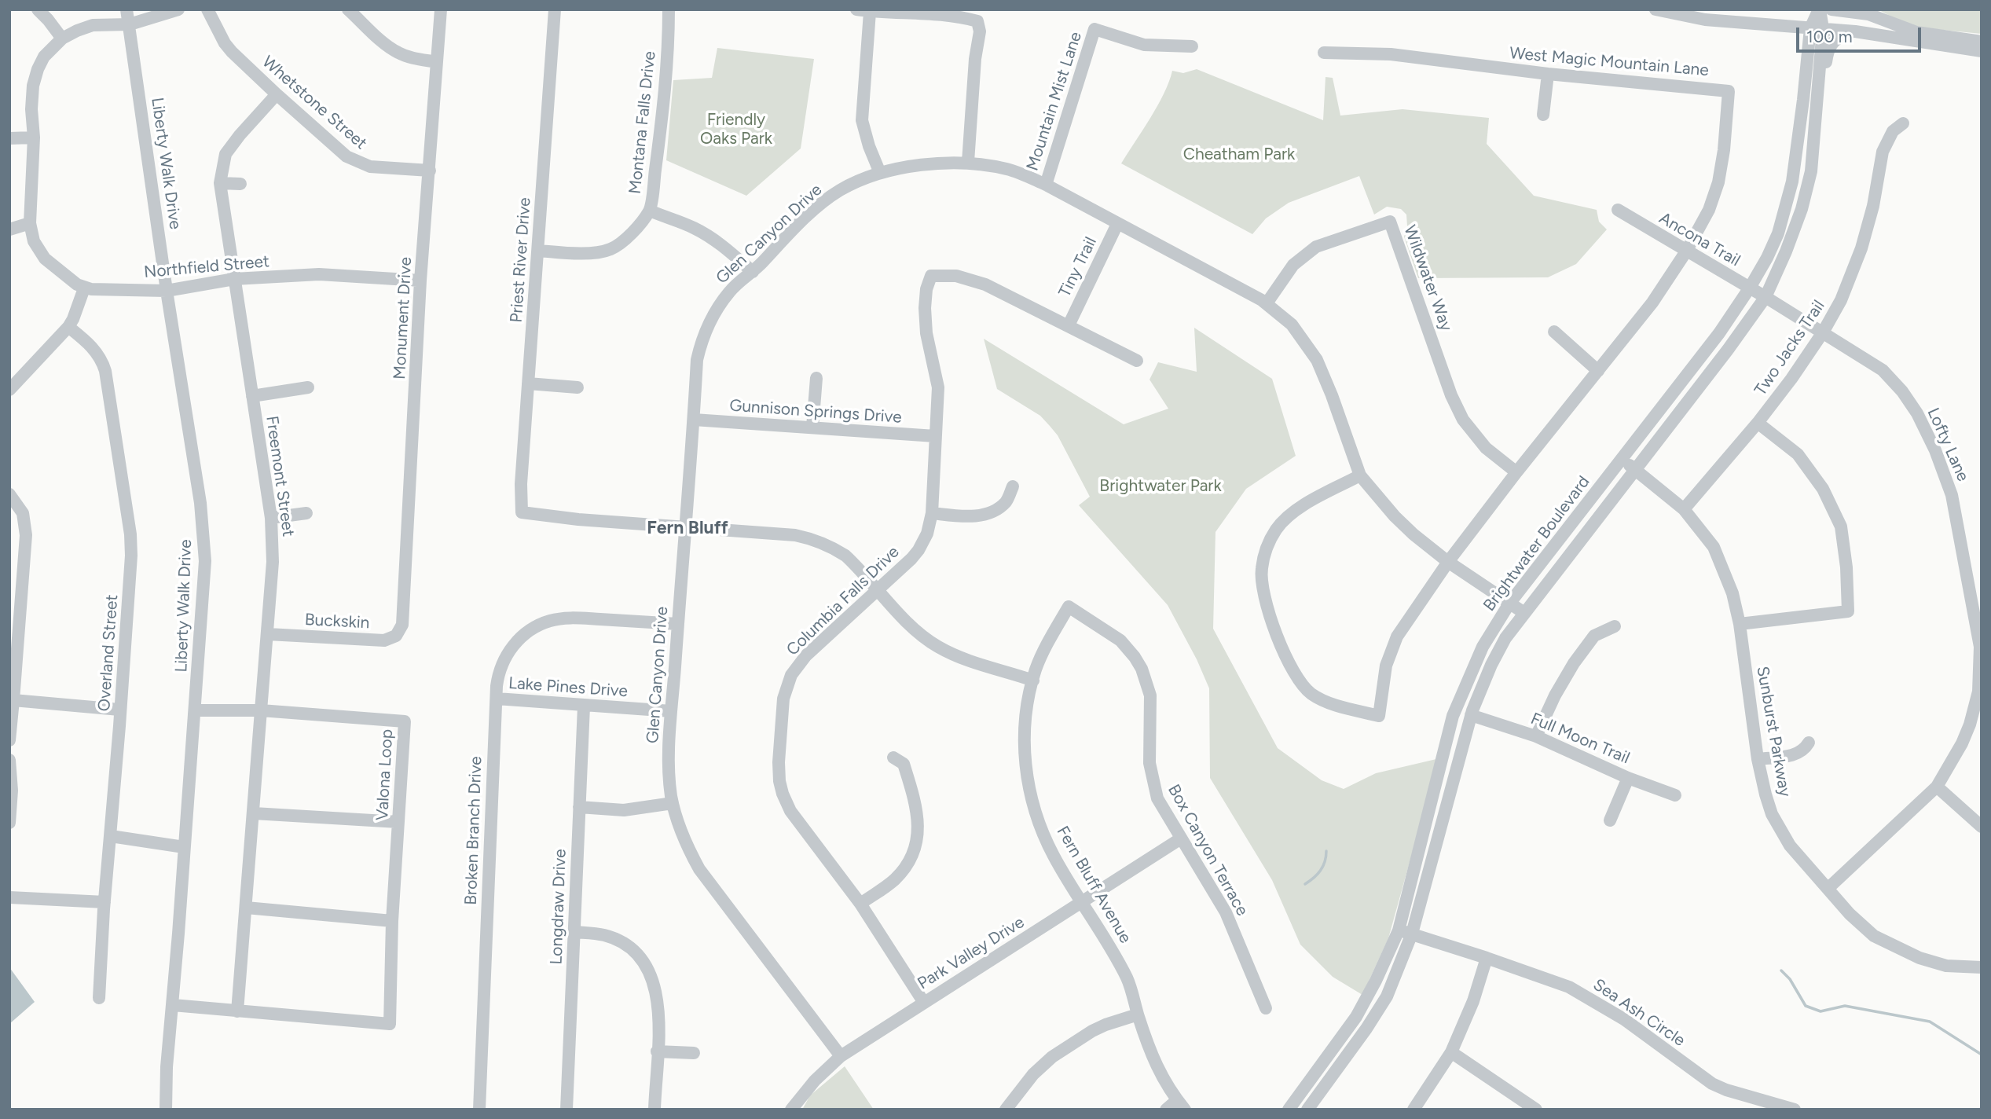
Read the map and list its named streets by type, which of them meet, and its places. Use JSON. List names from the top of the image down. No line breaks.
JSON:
{"streets":{"street":["West Magic Mountain Lane","Mountain Mist Lane","Whetstone Street","Montana Falls Drive","Liberty Walk Drive","Glen Canyon Drive","Ancona Trail","Priest River Drive","Northfield Street","Tiny Trail","Wildwater Way","Monument Drive","Two Jacks Trail","Gunnison Springs Drive","Lofty Lane","Freemont Street","Brightwater Boulevard","Columbia Falls Drive","Buckskin","Overland Street","Lake Pines Drive","Sunburst Parkway","Full Moon Trail","Valona Loop","Broken Branch Drive","Box Canyon Terrace","Fern Bluff Avenue","Longdraw Drive","Park Valley Drive","Sea Ash Circle"]},"crossings":[["West Magic Mountain Lane","Glen Canyon Drive"],["West Magic Mountain Lane","Ancona Trail"],["West Magic Mountain Lane","Wildwater Way"],["Mountain Mist Lane","Glen Canyon Drive"],["Whetstone Street","Monument Drive"],["Whetstone Street","Freemont Street"],["Montana Falls Drive","Priest River Drive"],["Liberty Walk Drive","Northfield Street"],["Liberty Walk Drive","Valona Loop"],["Glen Canyon Drive","Priest River Drive"],["Glen Canyon Drive","Tiny Trail"],["Glen Canyon Drive","Wildwater Way"],["Glen Canyon Drive","Gunnison Springs Drive"],["Glen Canyon Drive","Brightwater Boulevard"],["Glen Canyon Drive","Lake Pines Drive"],["Glen Canyon Drive","Broken Branch Drive"],["Glen Canyon Drive","Park Valley Drive"],["Ancona Trail","Lofty Lane"],["Ancona Trail","Brightwater Boulevard"],["Northfield Street","Monument Drive"],["Northfield Street","Freemont Street"],["Tiny Trail","Columbia Falls Drive"],["Monument Drive","Buckskin"],["Two Jacks Trail","Lofty Lane"],["Two Jacks Trail","Sunburst Parkway"],["Gunnison Springs Drive","Columbia Falls Drive"],["Lofty Lane","Brightwater Boulevard"],["Lofty Lane","Sunburst Parkway"],["Freemont Street","Buckskin"],["Freemont Street","Valona Loop"],["Brightwater Boulevard","Sunburst Parkway"],["Brightwater Boulevard","Full Moon Trail"],["Brightwater Boulevard","Sea Ash Circle"],["Columbia Falls Drive","Park Valley Drive"],["Lake Pines Drive","Broken Branch Drive"],["Lake Pines Drive","Longdraw Drive"],["Box Canyon Terrace","Fern Bluff Avenue"],["Box Canyon Terrace","Park Valley Drive"],["Fern Bluff Avenue","Park Valley Drive"]],"districts":["Fern Bluff"],"parks":["Friendly Oaks Park","Cheatham Park","Brightwater Park"],"scale_bar":"100 m"}
